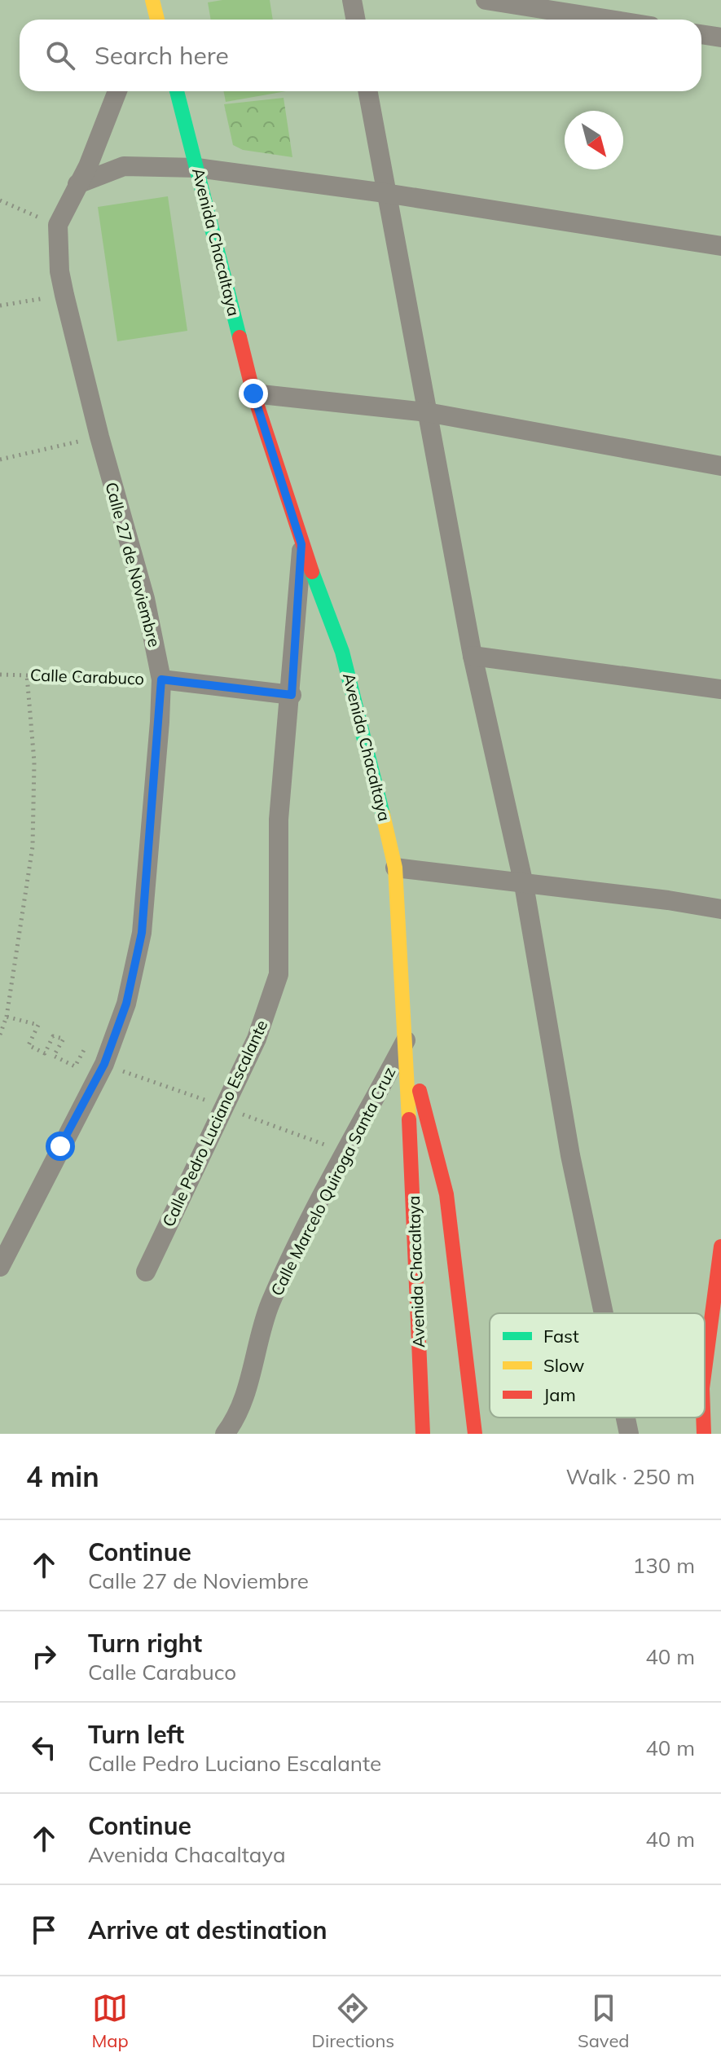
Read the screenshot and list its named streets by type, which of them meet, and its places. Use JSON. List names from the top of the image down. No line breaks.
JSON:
{"streets":{"street":["Avenida Chacaltaya","Calle 27 de Noviembre","Calle Carabuco","Calle Pedro Luciano Escalante","Calle Marcelo Quiroga Santa Cruz"]},"crossings":[["Avenida Chacaltaya","Calle Pedro Luciano Escalante"],["Avenida Chacaltaya","Calle Marcelo Quiroga Santa Cruz"],["Calle 27 de Noviembre","Calle Carabuco"],["Calle Carabuco","Calle Pedro Luciano Escalante"]],"legend":["Fast","Slow","Jam"],"north":"bottom right","page":{"search":"Search here","heading":["4 min","Walk · 250 m"],"list":[["Continue","Calle 27 de Noviembre","130 m"],["Turn right","Calle Carabuco","40 m"],["Turn left","Calle Pedro Luciano Escalante","40 m"],["Continue","Avenida Chacaltaya","40 m"],"Arrive at destination"],"nav":["Map","Directions","Saved"]}}
